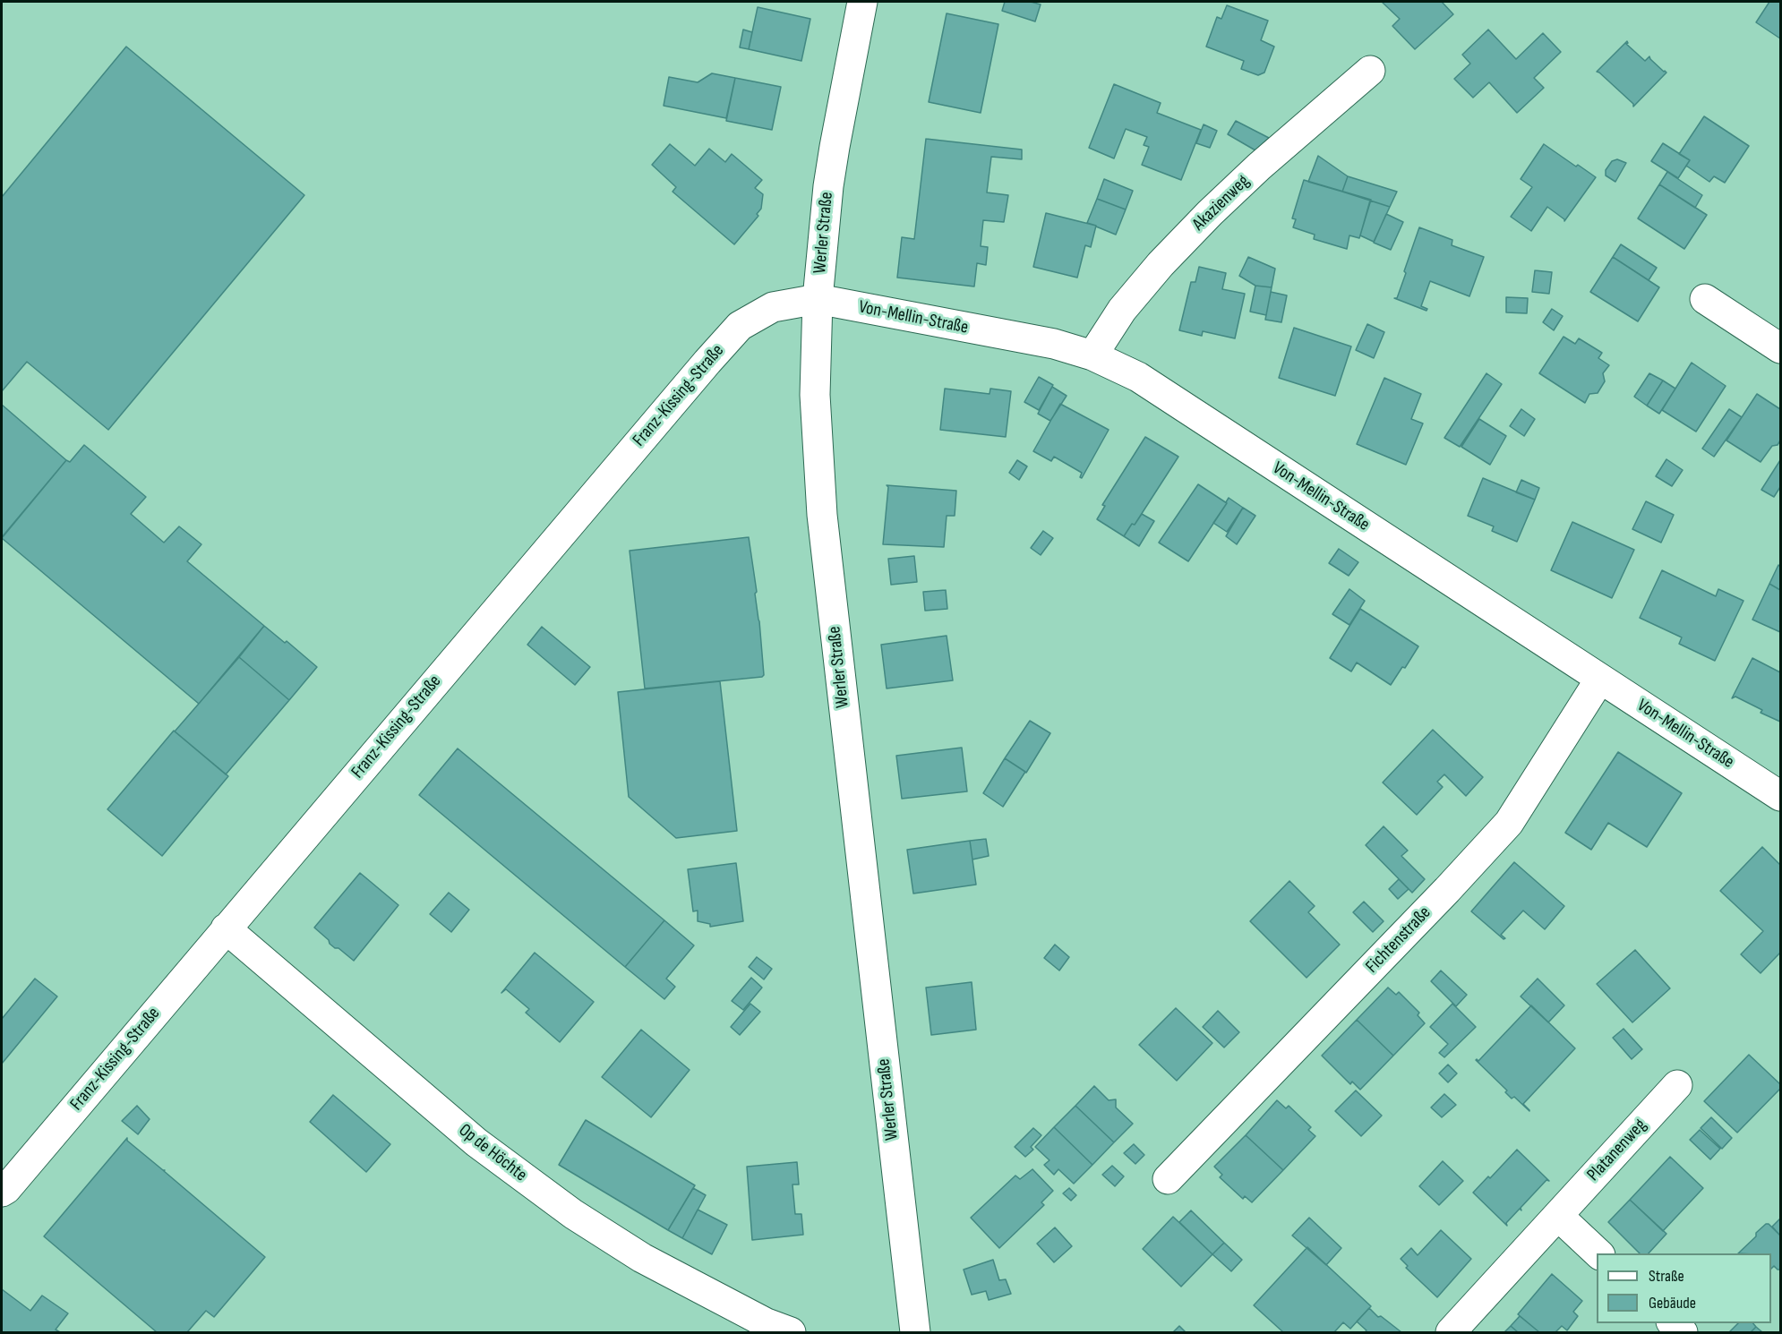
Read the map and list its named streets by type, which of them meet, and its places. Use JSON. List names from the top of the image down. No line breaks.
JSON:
{"streets":{"street":["Akazienweg","Werler Straße","Von-Mellin-Straße","Franz-Kissing-Straße","Fichtenstraße","Platanenweg","Op de Höchte"]},"crossings":[["Akazienweg","Von-Mellin-Straße"],["Werler Straße","Von-Mellin-Straße"],["Werler Straße","Franz-Kissing-Straße"],["Von-Mellin-Straße","Franz-Kissing-Straße"],["Von-Mellin-Straße","Fichtenstraße"],["Franz-Kissing-Straße","Op de Höchte"]],"legend":["Straße","Gebäude"]}
